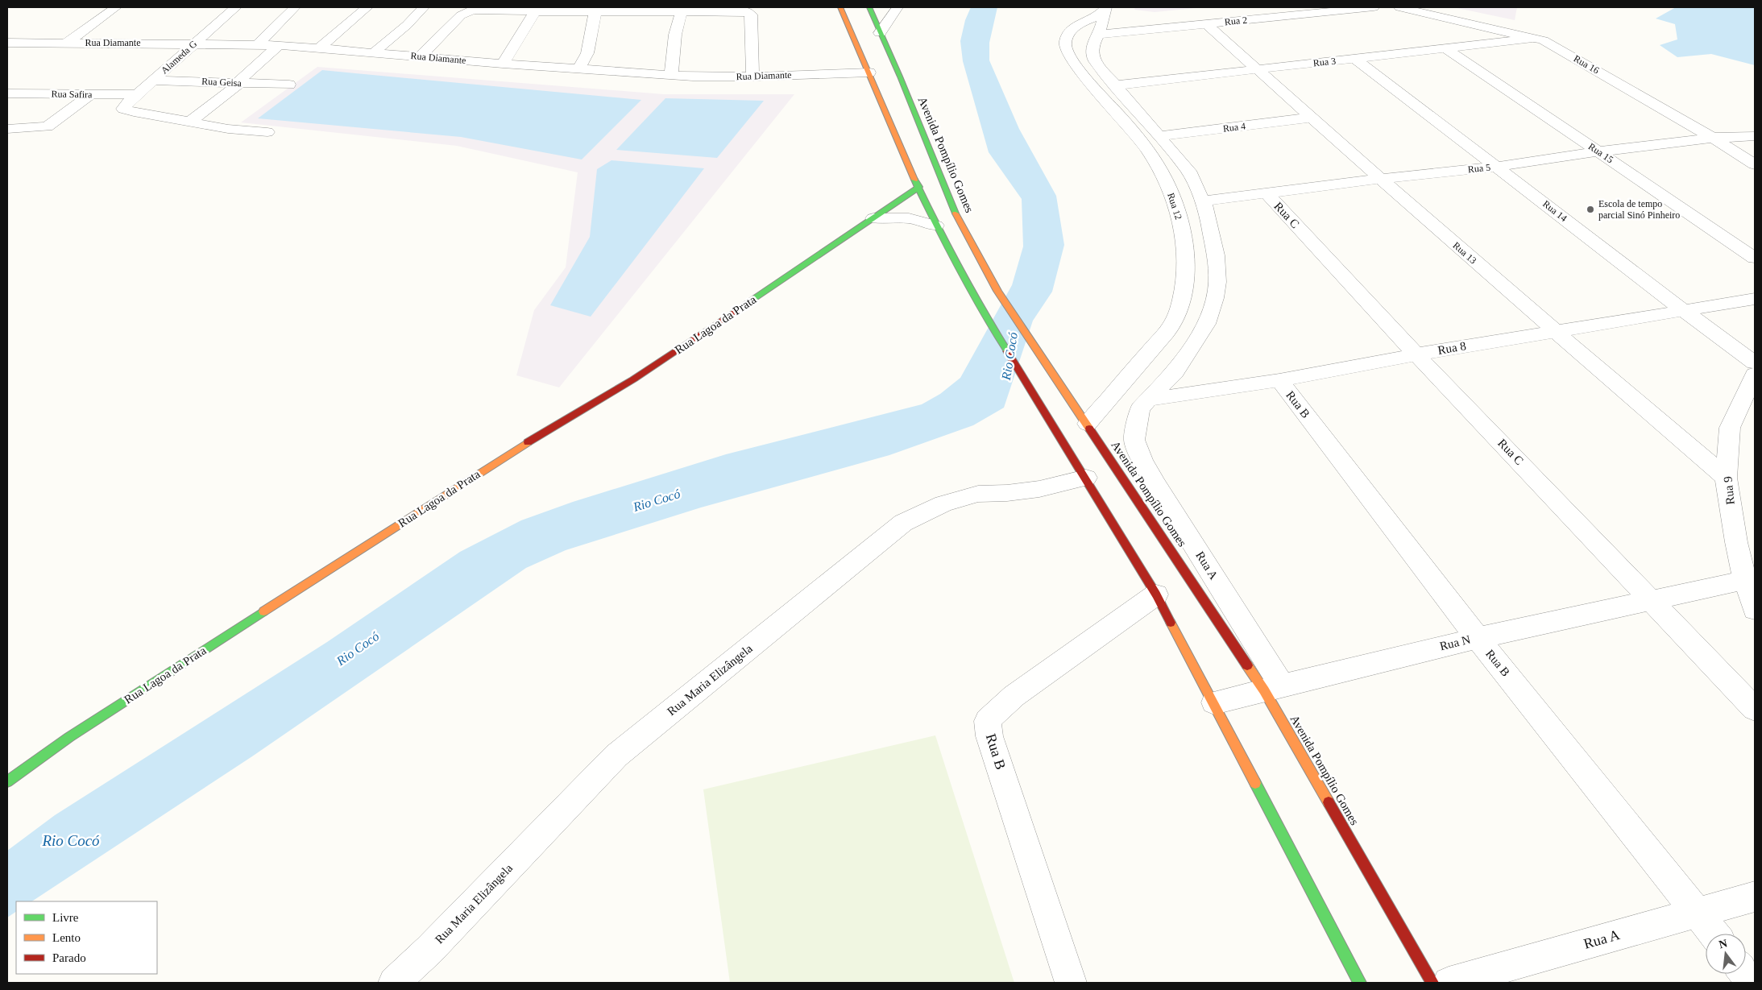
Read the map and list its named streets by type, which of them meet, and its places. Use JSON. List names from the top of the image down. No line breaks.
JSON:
{"streets":{"main road":["Avenida Pompílio Gomes","Rua Lagoa da Prata"],"street":["Rua 2","Rua Diamante","Alameda G","Rua 3","Rua 16","Rua Geisa","Rua Safira","Rua 4","Rua 15","Rua 5","Rua 12","Rua 14","Rua C","Rua 13","Rua 8","Rua B","Rua 9","Rua A","Rua N","Rua Maria Elizângela"]},"crossings":[["Rua 2","Rua 12"],["Rua 2","Rua 13"],["Rua Diamante","Alameda G"],["Alameda G","Rua Geisa"],["Alameda G","Rua Safira"],["Rua 3","Rua 16"],["Rua 3","Rua 15"],["Rua 3","Rua 12"],["Rua 3","Rua 14"],["Rua 3","Rua 13"],["Rua 16","Rua 5"],["Rua 4","Rua 12"],["Rua 4","Rua 13"],["Rua 15","Rua 5"],["Avenida Pompílio Gomes","Rua 12"],["Avenida Pompílio Gomes","Rua A"],["Avenida Pompílio Gomes","Rua N"],["Rua 5","Rua 12"],["Rua 5","Rua 14"],["Rua 5","Rua C"],["Rua 5","Rua 13"],["Rua 12","Rua 8"],["Rua 12","Rua A"],["Rua 14","Rua 8"],["Rua 14","Rua 9"],["Rua C","Rua 8"],["Rua C","Rua N"],["Rua 13","Rua 8"],["Rua 13","Rua 9"],["Rua 8","Rua B"],["Rua 8","Rua A"],["Rua B","Rua A"],["Rua B","Rua N"],["Rua 9","Rua N"],["Rua A","Rua N"]],"water":["Rio Cocó"],"places":["Escola de tempo parcial Sinó Pinheiro"],"legend":["Livre","Lento","Parado"],"north":"top"}
